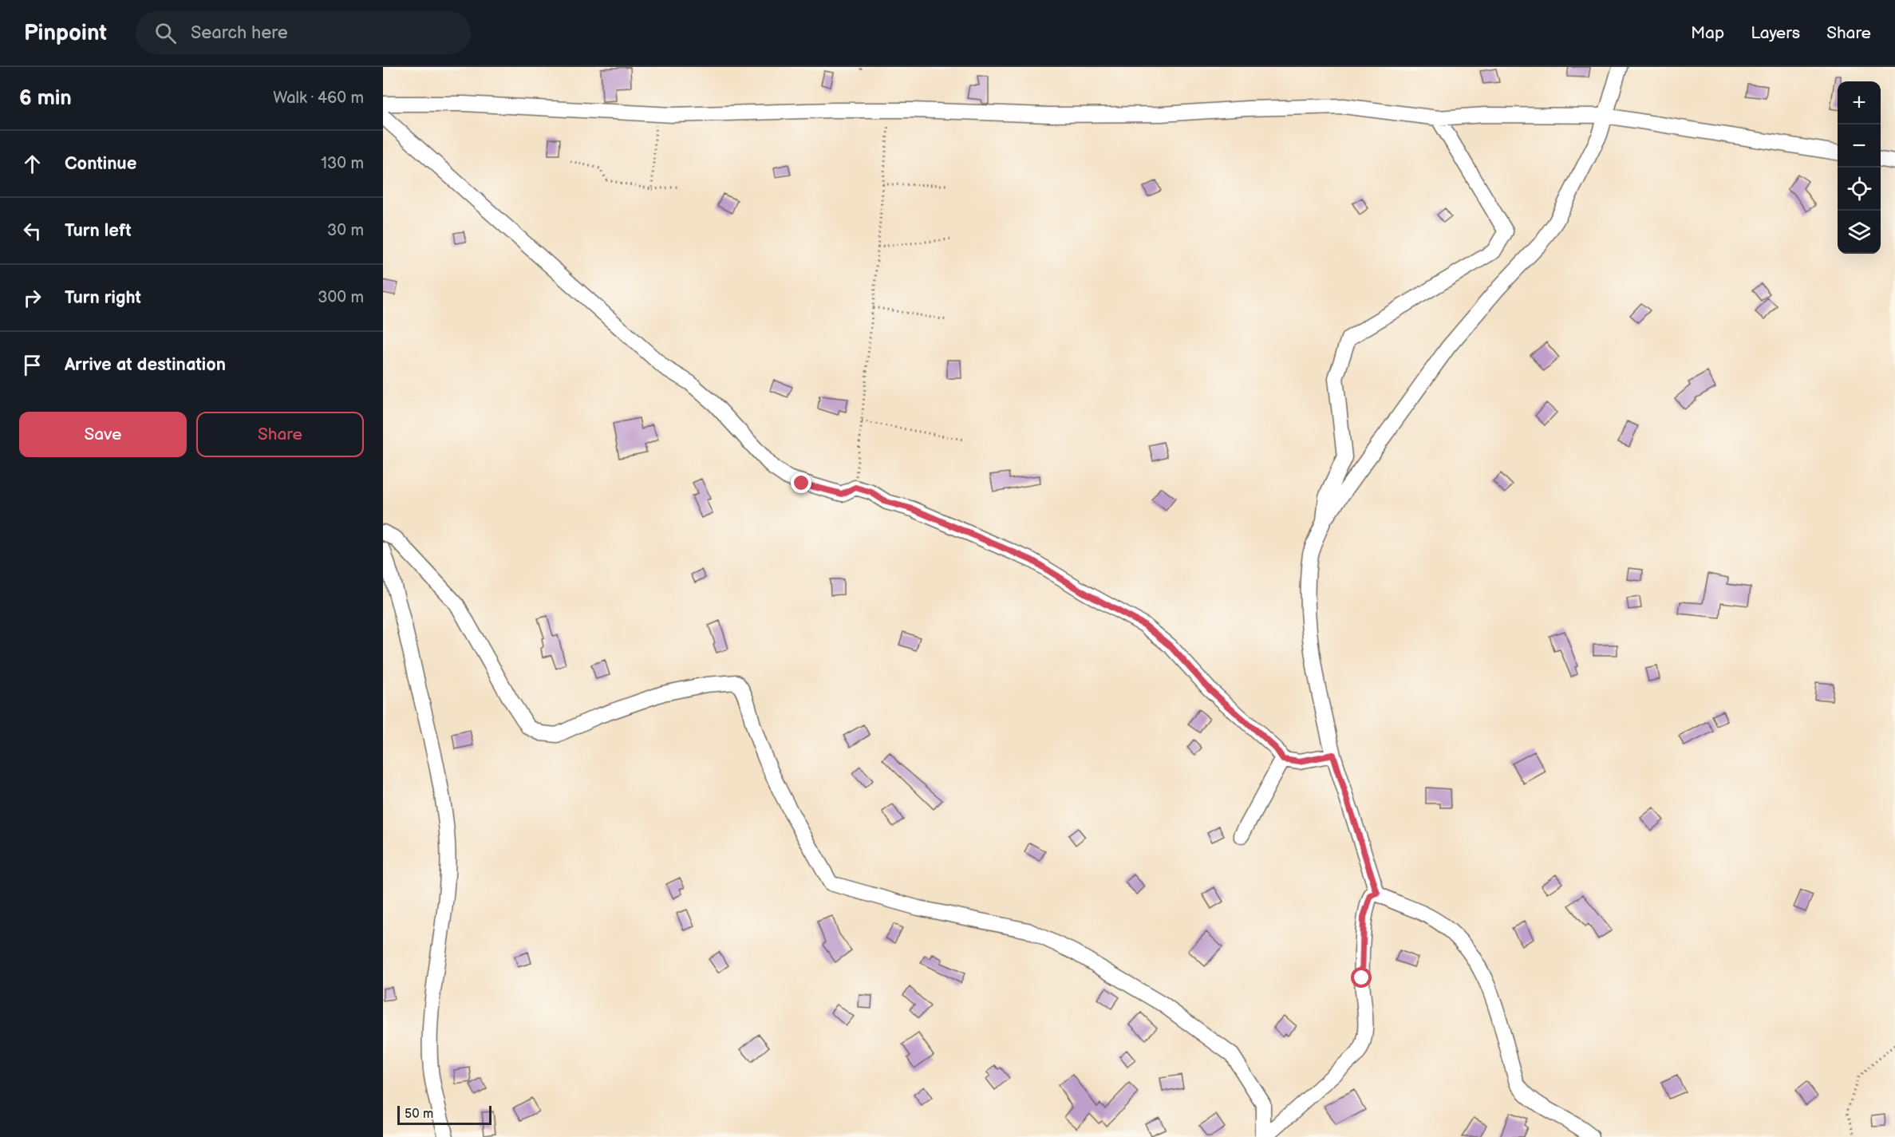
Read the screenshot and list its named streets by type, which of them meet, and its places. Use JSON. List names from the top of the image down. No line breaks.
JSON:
{"scale_bar":"50 m","page":{"header":"Pinpoint","search":"Search here","nav":["Map","Layers","Share"],"heading":["6 min","Walk · 460 m"],"map_buttons":["+","−"],"list":[["Continue","130 m"],["Turn left","30 m"],["Turn right","300 m"],"Arrive at destination"],"buttons":["Save","Share"],"scale":"50 m"}}
